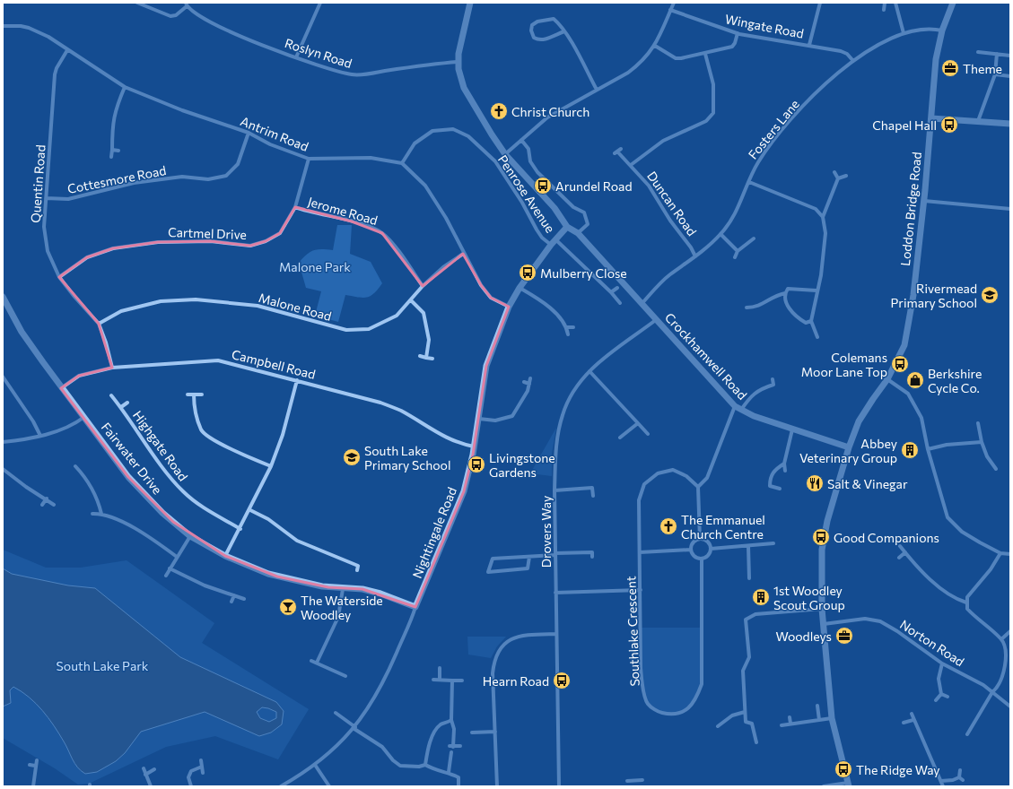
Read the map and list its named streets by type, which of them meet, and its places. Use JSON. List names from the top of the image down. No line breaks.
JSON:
{"streets":{"street":["Wingate Road","Roslyn Road","Fosters Lane","Antrim Road","Cottesmore Road","Quentin Road","Penrose Avenue","Duncan Road","Loddon Bridge Road","Jerome Road","Cartmel Drive","Malone Road","Crockhamwell Road","Campbell Road","Highgate Road","Fairwater Drive","Drovers Way","Nightingale Road","Southlake Crescent","Norton Road"]},"crossings":[["Wingate Road","Fosters Lane"],["Roslyn Road","Crockhamwell Road"],["Fosters Lane","Duncan Road"],["Fosters Lane","Loddon Bridge Road"],["Fosters Lane","Crockhamwell Road"],["Antrim Road","Cottesmore Road"],["Antrim Road","Quentin Road"],["Antrim Road","Penrose Avenue"],["Antrim Road","Cartmel Drive"],["Cottesmore Road","Quentin Road"],["Quentin Road","Cartmel Drive"],["Quentin Road","Malone Road"],["Quentin Road","Campbell Road"],["Penrose Avenue","Nightingale Road"],["Loddon Bridge Road","Crockhamwell Road"],["Loddon Bridge Road","Norton Road"],["Jerome Road","Cartmel Drive"],["Jerome Road","Malone Road"],["Crockhamwell Road","Drovers Way"],["Crockhamwell Road","Nightingale Road"],["Campbell Road","Fairwater Drive"],["Campbell Road","Nightingale Road"],["Fairwater Drive","Nightingale Road"]],"parks":["Malone Park","South Lake Park"],"places":{"office":["Theme","Woodleys"],"church":["Christ Church","The Emmanuel Church Centre"],"bus stop":["Chapel Hall","Arundel Road","Mulberry Close","Colemans Moor Lane Top","Livingstone Gardens","Good Companions","Hearn Road","The Ridge Way"],"school or university":["Rivermead Primary School","South Lake Primary School"],"shop":["Berkshire Cycle Co."],"building":["Abbey Veterinary Group","1st Woodley Scout Group"],"restaurant":["Salt & Vinegar"],"bar":["The Waterside Woodley"]}}
